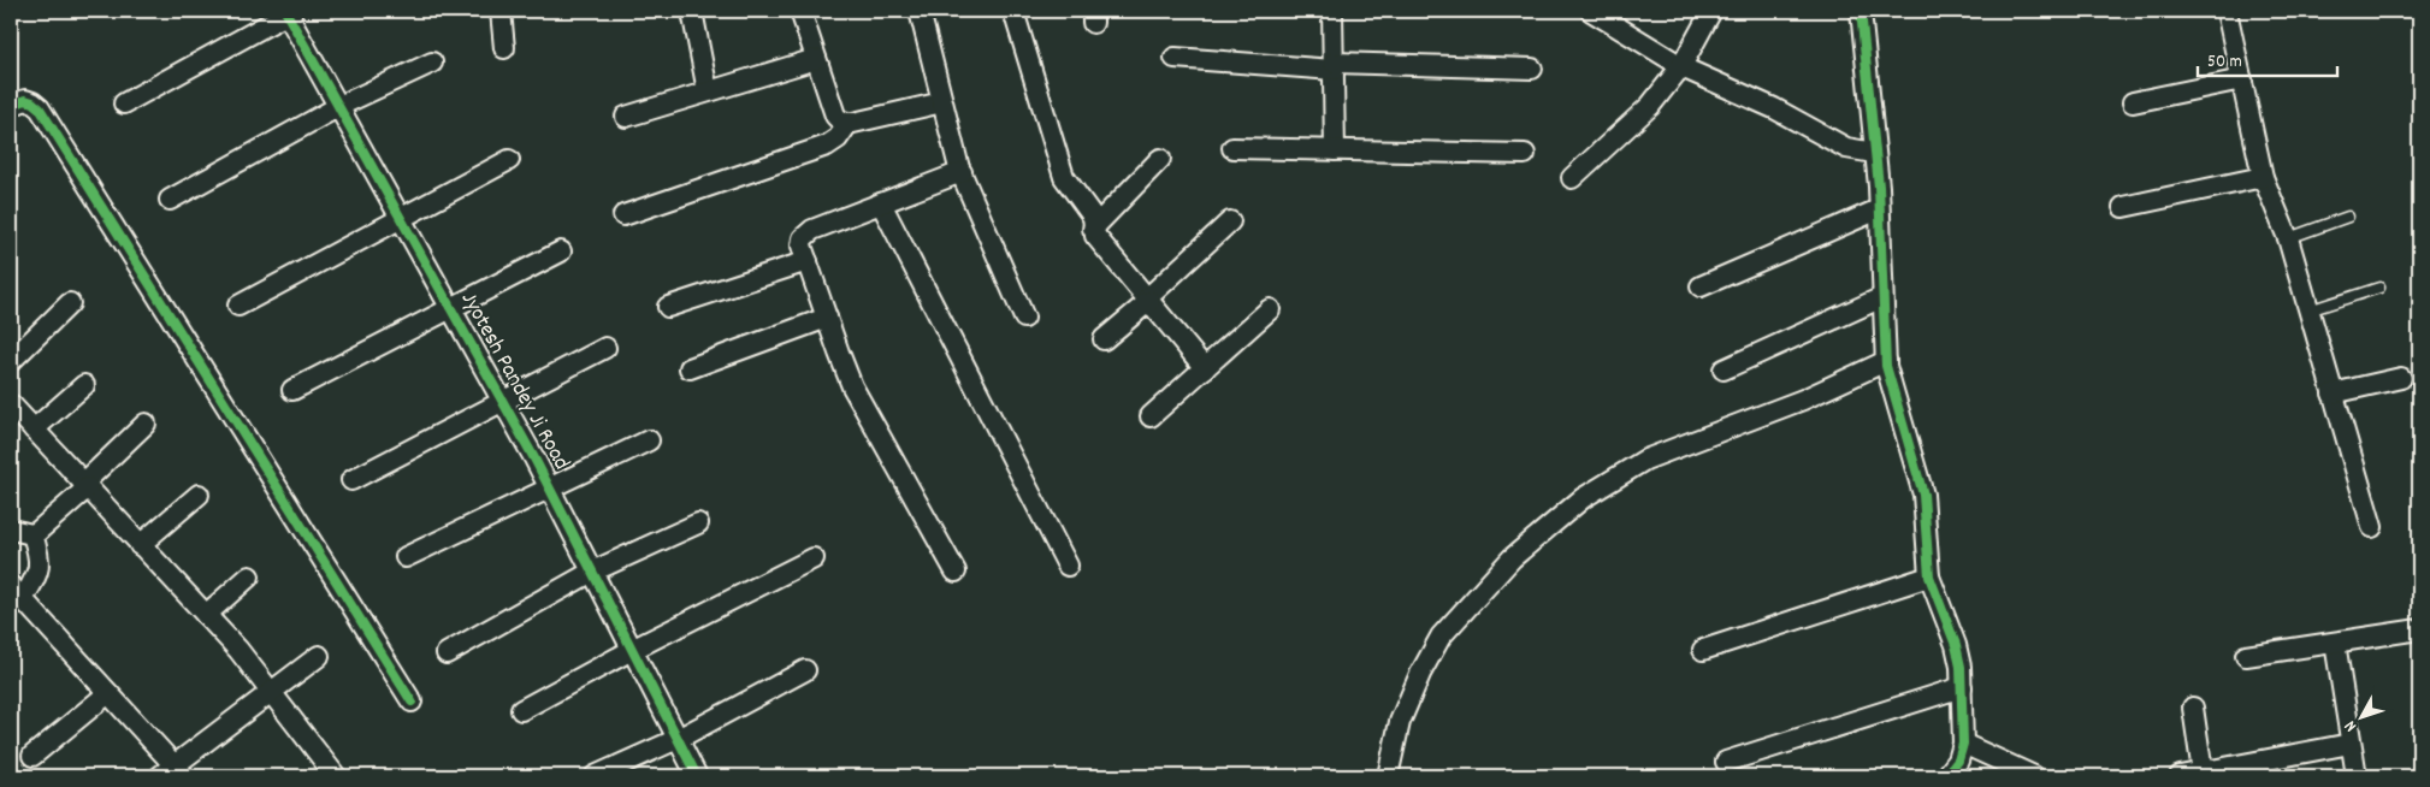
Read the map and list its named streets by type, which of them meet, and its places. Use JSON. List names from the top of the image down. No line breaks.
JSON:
{"streets":{"street":["Jyotesh Pandey Ji Road"]},"scale_bar":"50 m","north":"bottom left"}
